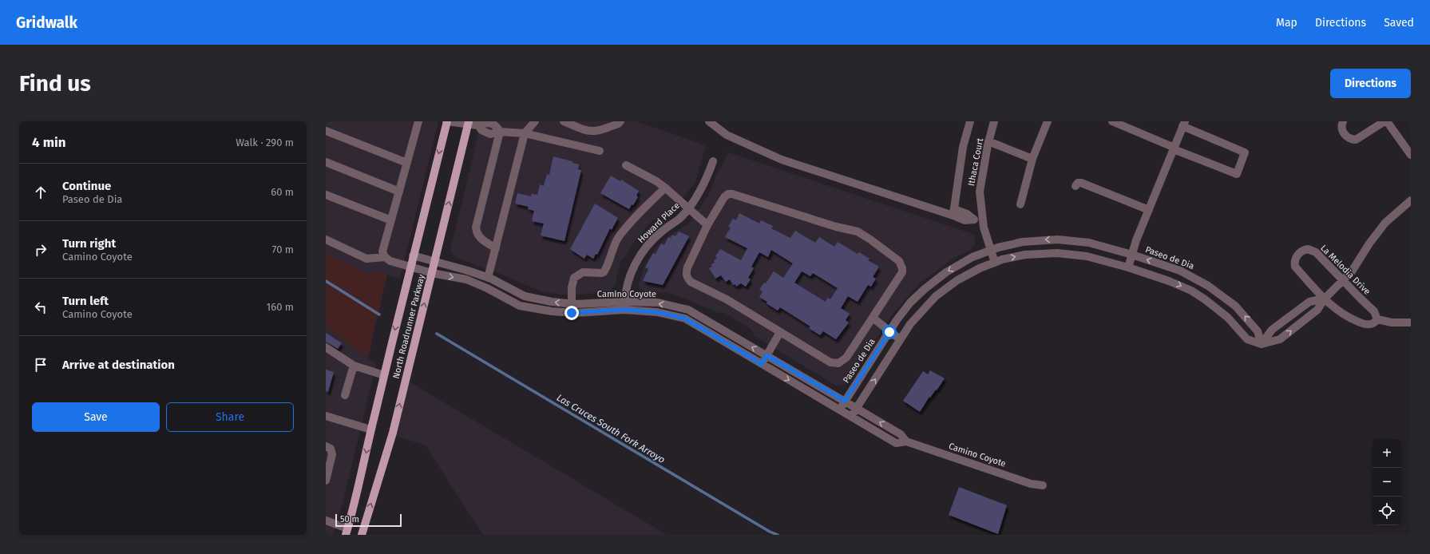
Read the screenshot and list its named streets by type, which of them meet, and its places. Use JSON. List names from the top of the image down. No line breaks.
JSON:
{"streets":{"main road":["North Roadrunner Parkway"],"street":["Ithaca Court","Howard Place","Paseo de Dia","La Melodia Drive","Camino Coyote"]},"crossings":[["Ithaca Court","Paseo de Dia"],["Howard Place","Camino Coyote"],["Paseo de Dia","Camino Coyote"],["Camino Coyote","North Roadrunner Parkway"]],"water":["Las Cruces South Fork Arroyo"],"scale_bar":"50 m","page":{"header":"Gridwalk","nav":["Map","Directions","Saved"],"buttons":["Directions",["Save","Share"]],"title":"Find us","heading":["4 min","Walk · 290 m"],"list":[["Continue","Paseo de Dia","60 m"],["Turn right","Camino Coyote","70 m"],["Turn left","Camino Coyote","160 m"],"Arrive at destination"],"map_buttons":["+","−"],"scale":"50 m"}}
